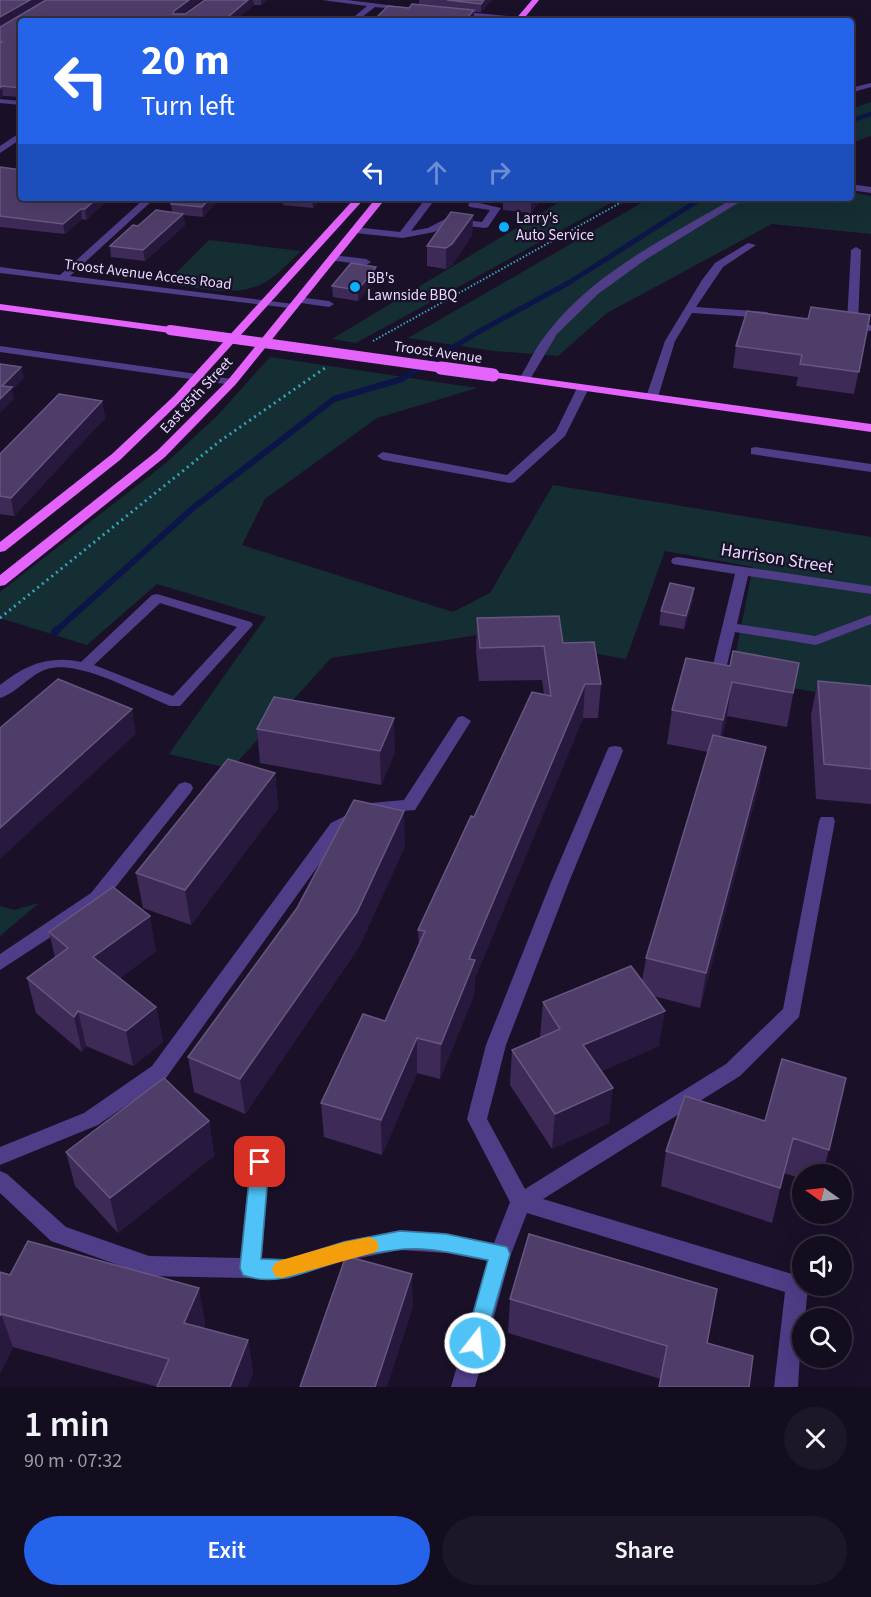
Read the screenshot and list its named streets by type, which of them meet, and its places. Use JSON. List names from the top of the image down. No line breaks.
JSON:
{"streets":{"main road":["Troost Avenue","East 85th Street"],"street":["Troost Avenue Access Road","Harrison Street"]},"crossings":[["Troost Avenue Access Road","East 85th Street"]],"places":["Larry's Auto Service","BB's Lawnside BBQ"],"north":"left","page":{"turn":["20 m","Turn left"],"heading":["1 min","90 m · 07:32"],"buttons":["Exit","Share"]}}
